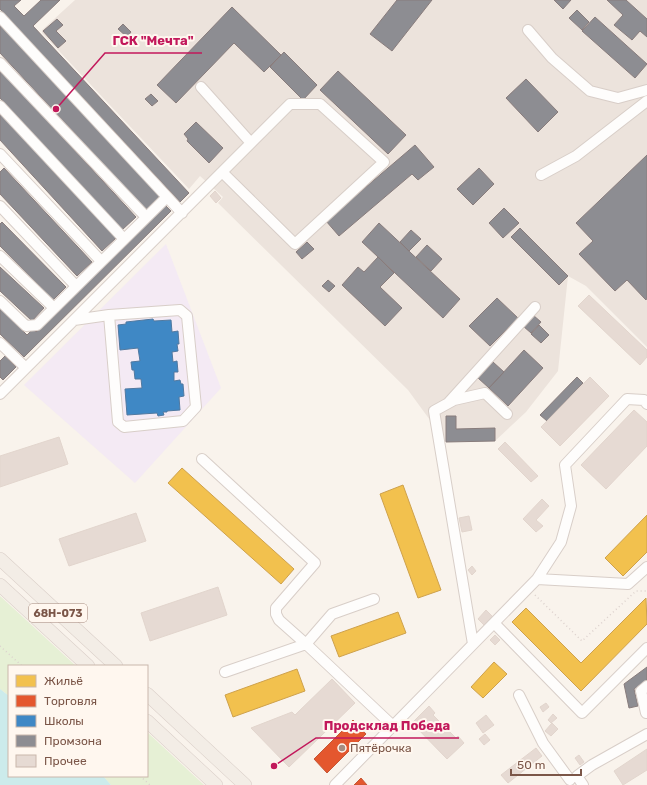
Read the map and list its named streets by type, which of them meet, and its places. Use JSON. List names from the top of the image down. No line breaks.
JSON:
{"streets":{"main road":["68Н-073"]},"places":["ГСК \"Мечта\"","Пятёрочка","Продсклад Победа"],"legend":["Жильё","Торговля","Школы","Промзона","Прочее"],"scale_bar":"50 m"}
